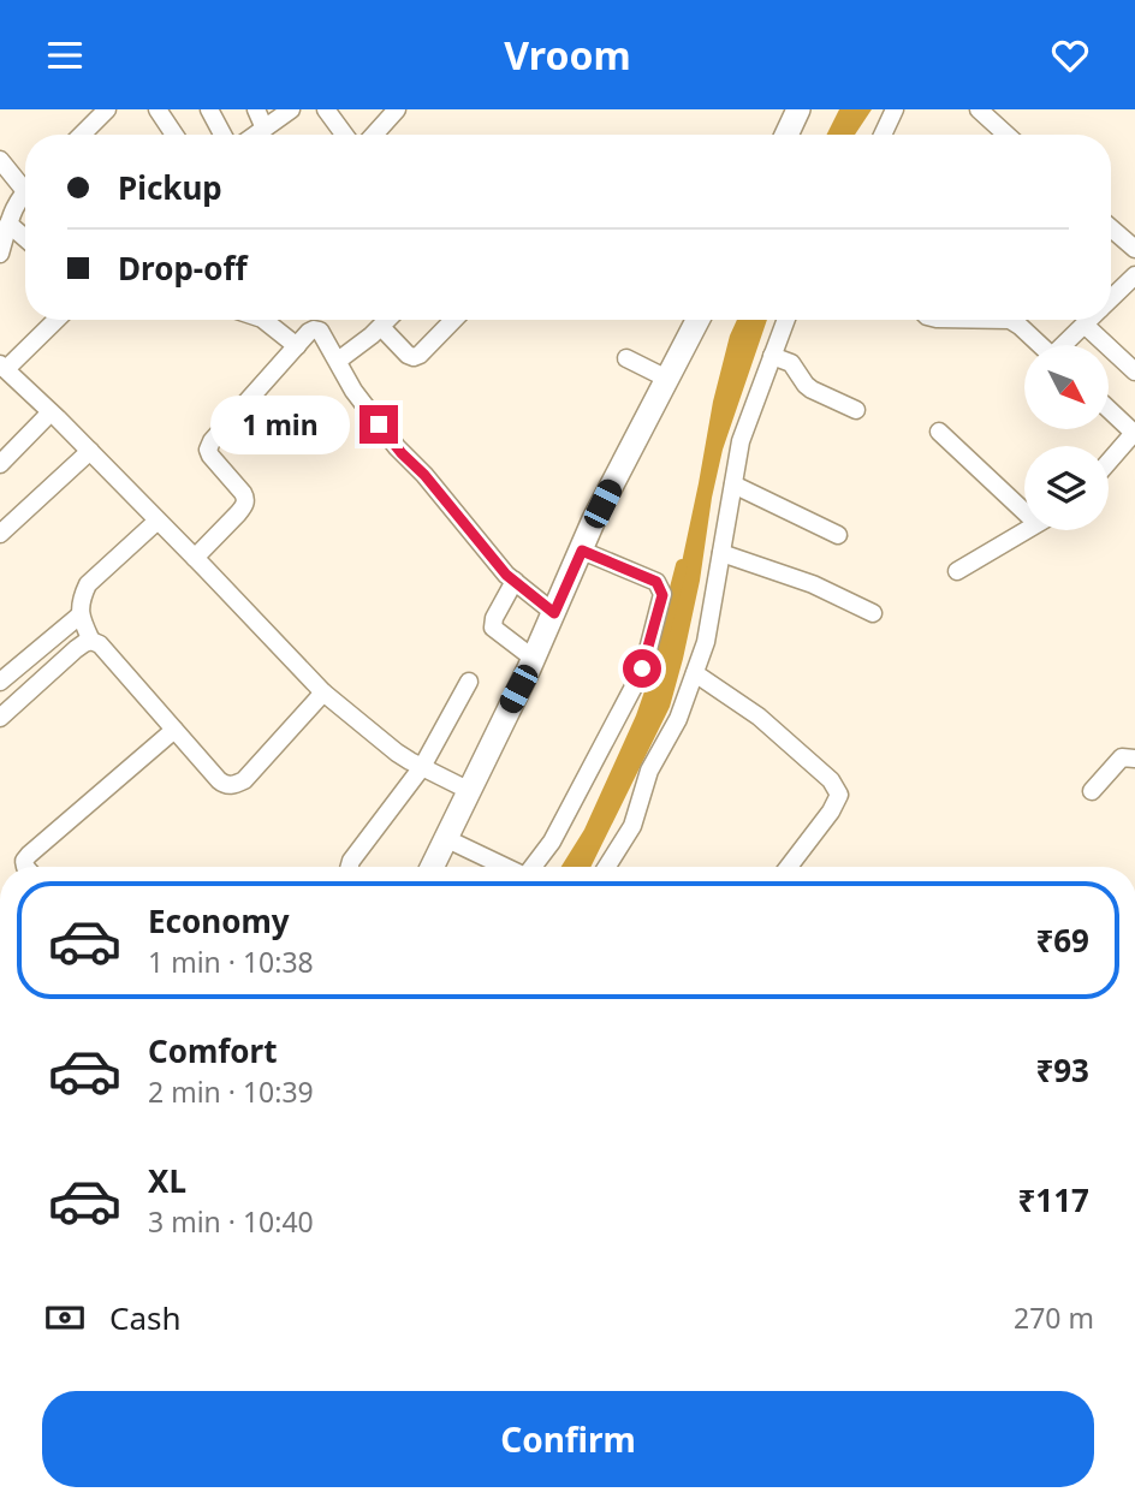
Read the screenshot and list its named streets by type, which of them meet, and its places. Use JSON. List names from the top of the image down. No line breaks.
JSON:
{"north":"bottom right","page":{"header":"Vroom","banner":["Pickup","Drop-off"],"bubble":"1 min","list":[{"name":"Economy","note":"1 min · 10:38","value":"₹69"},{"name":"Comfort","note":"2 min · 10:39","value":"₹93"},{"name":"XL","note":"3 min · 10:40","value":"₹117"}],"pay":["Cash","270 m"],"buttons":"Confirm"}}
